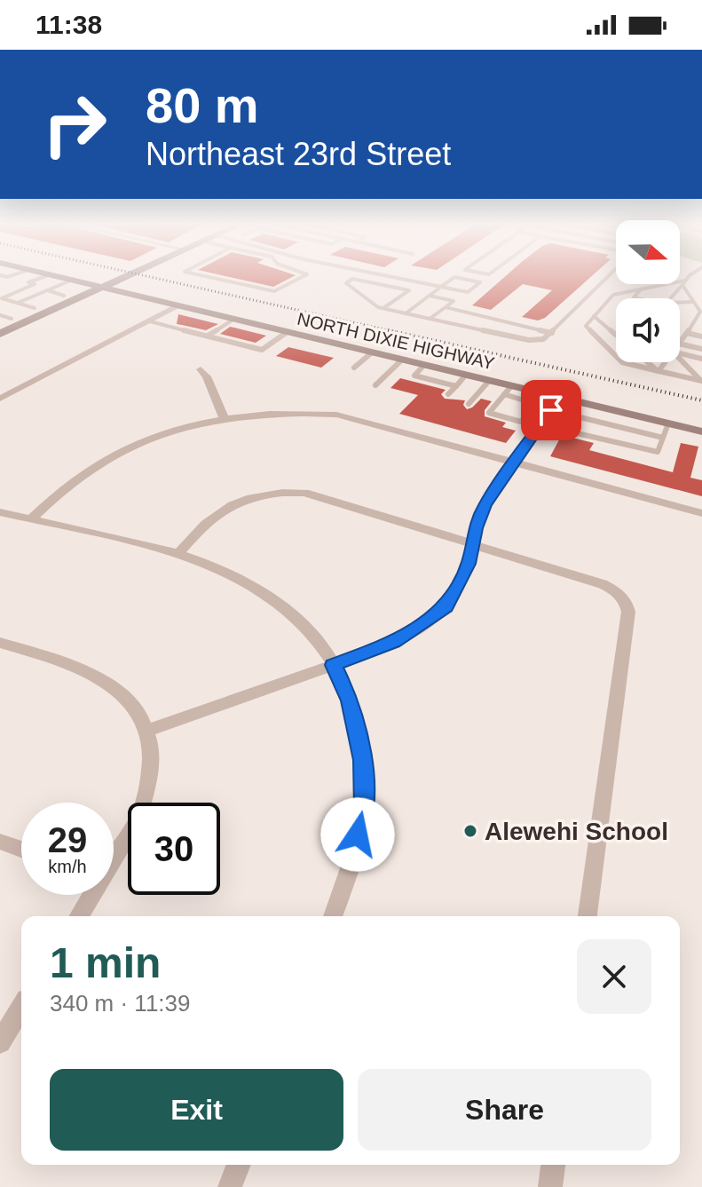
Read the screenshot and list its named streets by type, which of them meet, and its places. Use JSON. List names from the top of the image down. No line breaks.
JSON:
{"streets":{"main road":["NORTH DIXIE HIGHWAY"]},"places":["Alewehi School"],"north":"right","page":{"status":"11:38","turn":["80 m","Northeast 23rd Street"],"speed":"29 km/h","limit":"30","heading":["1 min","340 m · 11:39"],"buttons":["Exit","Share"]}}
